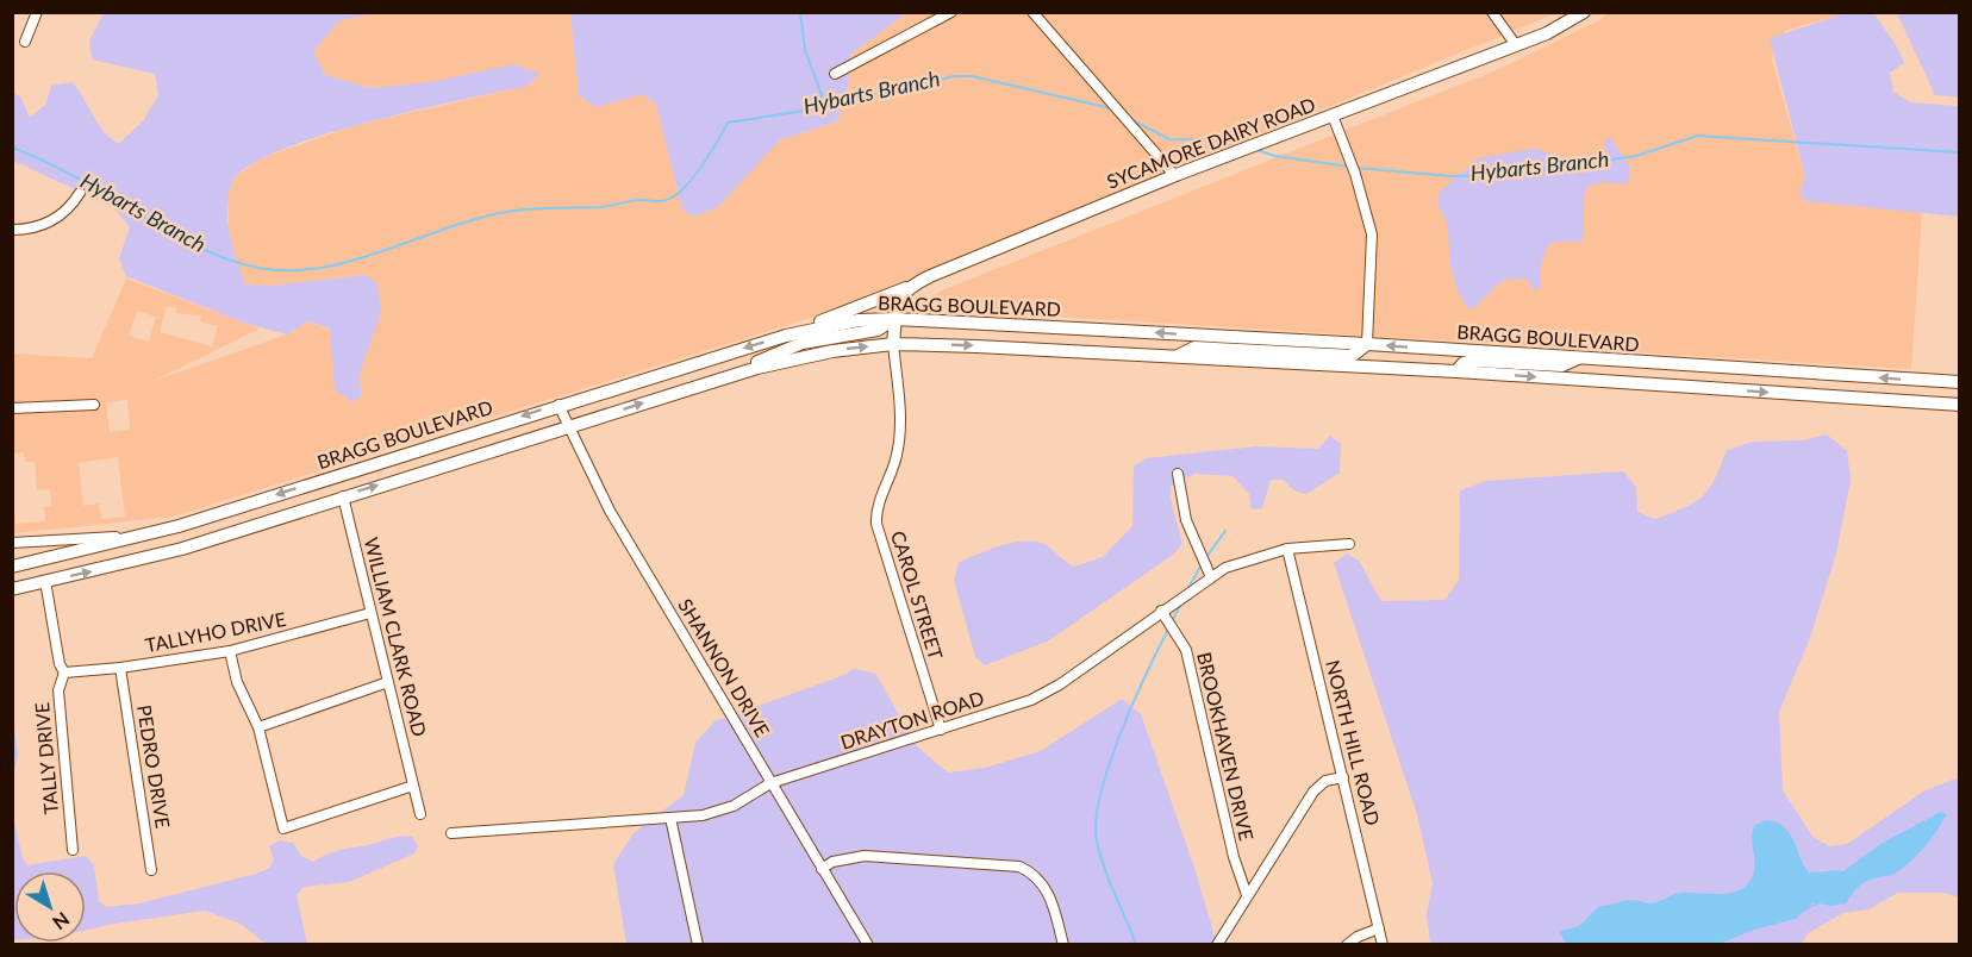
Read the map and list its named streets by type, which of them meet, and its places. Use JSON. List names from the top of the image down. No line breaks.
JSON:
{"streets":{"main road":["SYCAMORE DAIRY ROAD","BRAGG BOULEVARD"],"street":["CAROL STREET","TALLYHO DRIVE","WILLIAM CLARK ROAD","SHANNON DRIVE","DRAYTON ROAD","NORTH HILL ROAD","BROOKHAVEN DRIVE","TALLY DRIVE","PEDRO DRIVE"]},"crossings":[["SYCAMORE DAIRY ROAD","BRAGG BOULEVARD"],["BRAGG BOULEVARD","CAROL STREET"],["BRAGG BOULEVARD","WILLIAM CLARK ROAD"],["BRAGG BOULEVARD","SHANNON DRIVE"],["BRAGG BOULEVARD","TALLY DRIVE"],["CAROL STREET","DRAYTON ROAD"],["TALLYHO DRIVE","WILLIAM CLARK ROAD"],["TALLYHO DRIVE","TALLY DRIVE"],["TALLYHO DRIVE","PEDRO DRIVE"],["SHANNON DRIVE","DRAYTON ROAD"],["DRAYTON ROAD","NORTH HILL ROAD"],["DRAYTON ROAD","BROOKHAVEN DRIVE"]],"water":["Hybarts Branch"],"north":"bottom right"}
